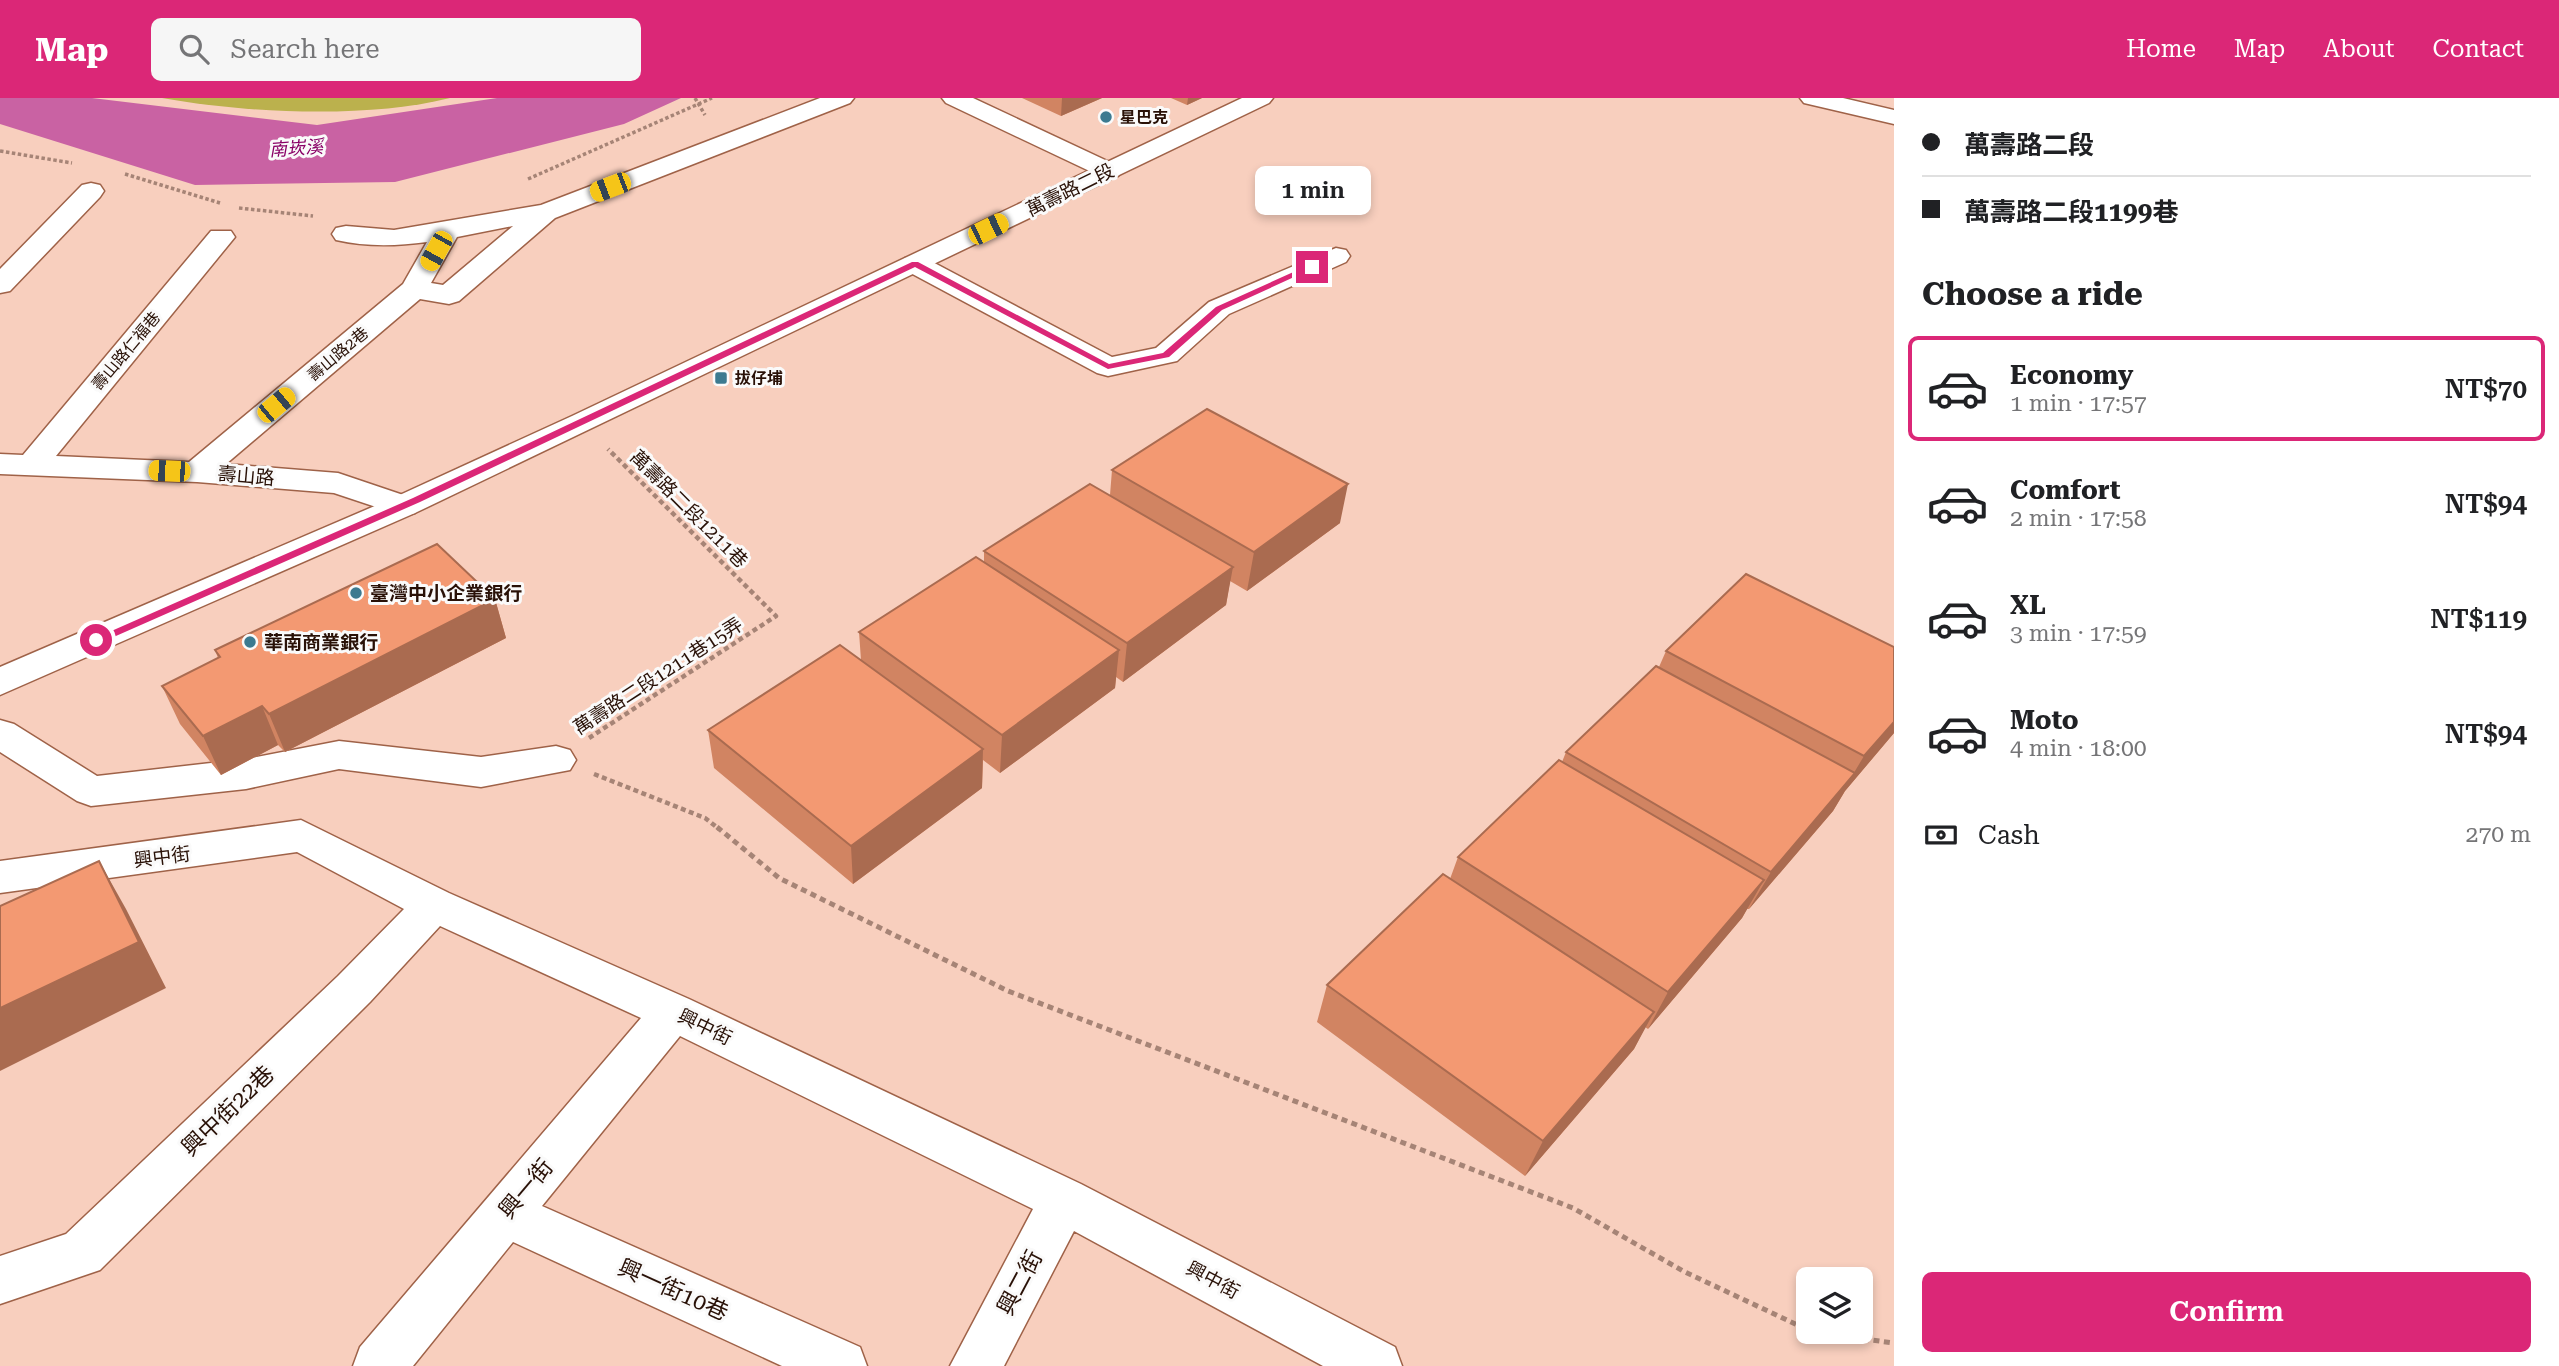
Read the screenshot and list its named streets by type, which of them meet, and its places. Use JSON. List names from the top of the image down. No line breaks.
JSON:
{"streets":{"street":["萬壽路二段","壽山路仁福巷","壽山路2巷","壽山路","興中街","興中街22巷","興一街","興二街","興一街10巷"],"path":["萬壽路二段1211巷","萬壽路二段1211巷15弄"]},"crossings":[["萬壽路二段","壽山路"],["萬壽路二段","萬壽路二段1211巷"],["壽山路仁福巷","壽山路"],["壽山路2巷","壽山路"],["萬壽路二段1211巷","萬壽路二段1211巷15弄"],["興中街","興中街22巷"],["興中街","興一街"],["興中街","興二街"],["興一街","興一街10巷"]],"water":["南崁溪"],"places":{"other":["星巴克","臺灣中小企業銀行","華南商業銀行"],"transit":["拔仔埔"]},"page":{"header":"Map","search":"Search here","nav":["Home","Map","About","Contact"],"banner":["萬壽路二段","萬壽路二段1199巷"],"bubble":"1 min","heading":"Choose a ride","list":[{"name":"Economy","note":"1 min · 17:57","value":"NT$70"},{"name":"Comfort","note":"2 min · 17:58","value":"NT$94"},{"name":"XL","note":"3 min · 17:59","value":"NT$119"},{"name":"Moto","note":"4 min · 18:00","value":"NT$94"}],"pay":["Cash","270 m"],"buttons":"Confirm"}}
